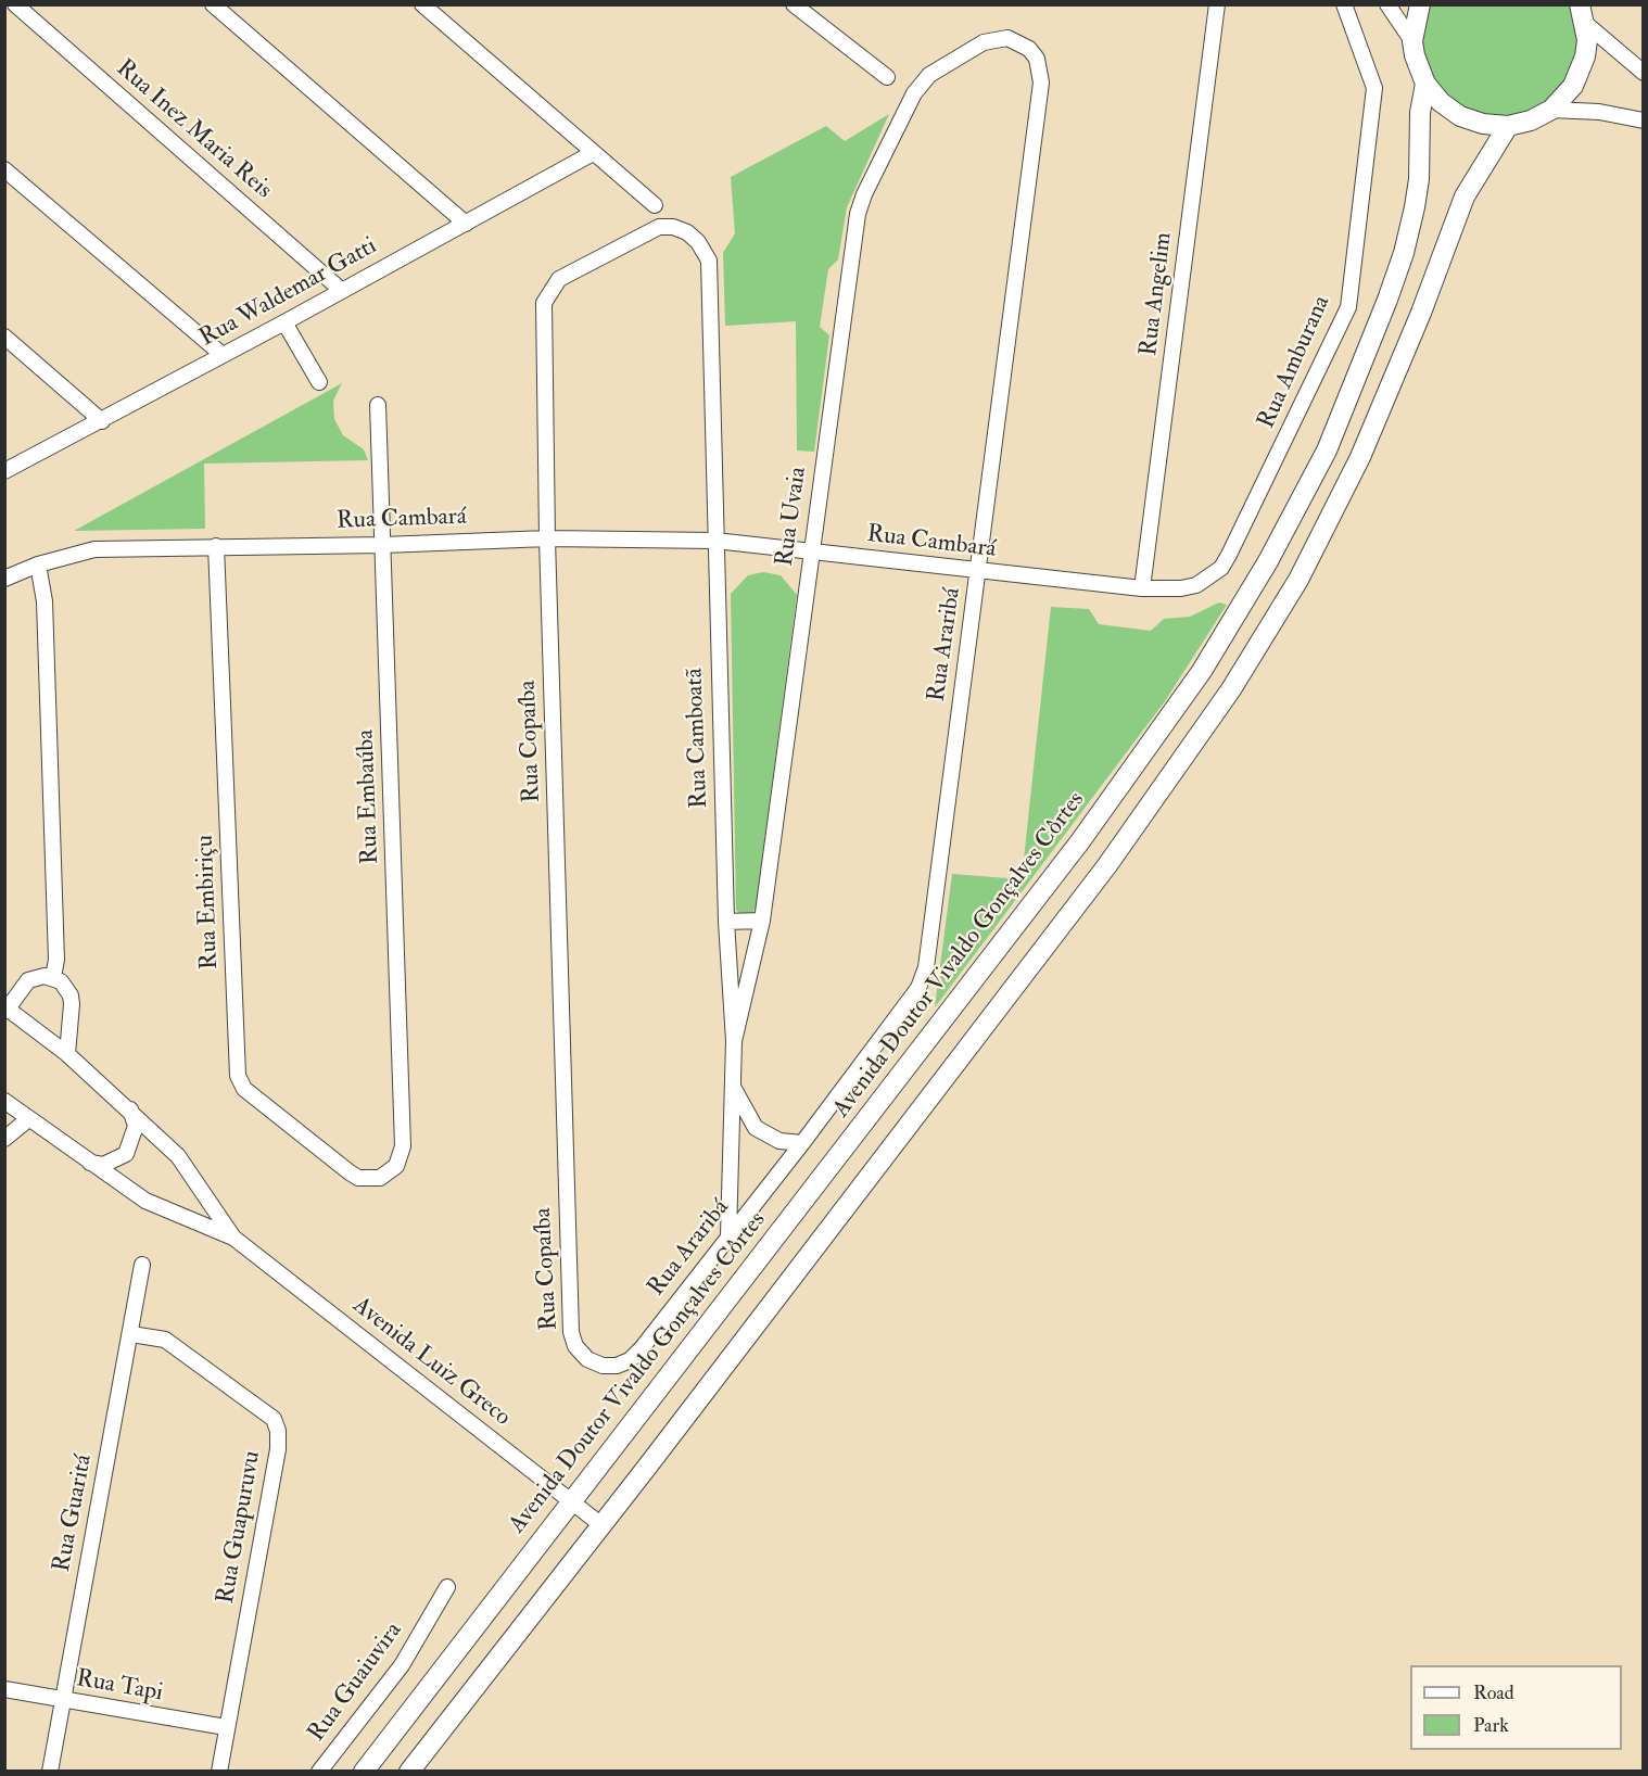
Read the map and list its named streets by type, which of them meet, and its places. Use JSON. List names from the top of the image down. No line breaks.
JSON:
{"streets":{"main road":["Avenida Doutor Vivaldo Gonçalves Côrtes"],"street":["Rua Inez Maria Reis","Rua Waldemar Gatti","Rua Angelim","Rua Amburana","Rua Uvaia","Rua Cambará","Rua Araribá","Rua Camboatã","Rua Copaíba","Rua Embaúba","Rua Embiriçu","Avenida Luiz Greco","Rua Guaritá","Rua Guapuruvu","Rua Guaiuvira","Rua Tapi"]},"crossings":[["Rua Inez Maria Reis","Rua Waldemar Gatti"],["Rua Angelim","Rua Cambará"],["Rua Amburana","Rua Cambará"],["Rua Uvaia","Rua Cambará"],["Rua Uvaia","Rua Araribá"],["Rua Uvaia","Rua Camboatã"],["Rua Cambará","Rua Araribá"],["Rua Cambará","Rua Camboatã"],["Rua Cambará","Rua Copaíba"],["Rua Cambará","Rua Embaúba"],["Rua Cambará","Rua Embiriçu"],["Rua Araribá","Rua Camboatã"],["Rua Araribá","Rua Copaíba"],["Rua Camboatã","Rua Copaíba"],["Rua Embaúba","Rua Embiriçu"],["Avenida Doutor Vivaldo Gonçalves Côrtes","Avenida Luiz Greco"],["Rua Guaritá","Rua Guapuruvu"],["Rua Guaritá","Rua Tapi"],["Rua Guapuruvu","Rua Tapi"]],"legend":["Road","Park"]}
